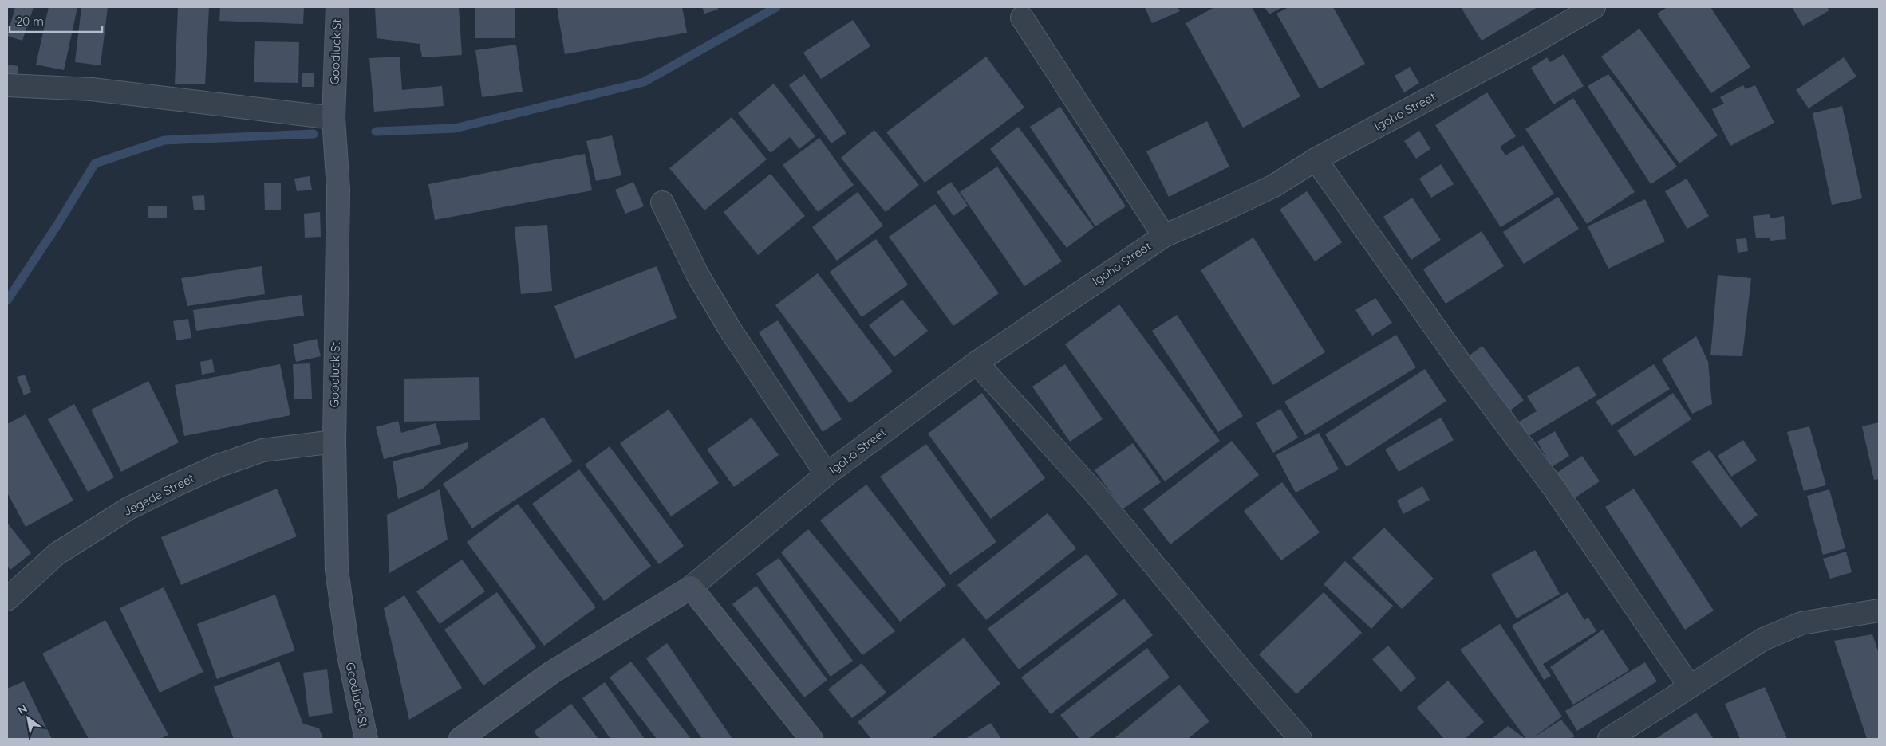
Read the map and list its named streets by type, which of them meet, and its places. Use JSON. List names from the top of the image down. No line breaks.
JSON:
{"streets":{"street":["Goodluck St","Igoho Street","Jegede Street"]},"crossings":[["Goodluck St","Jegede Street"]],"scale_bar":"20 m","north":"top left"}
